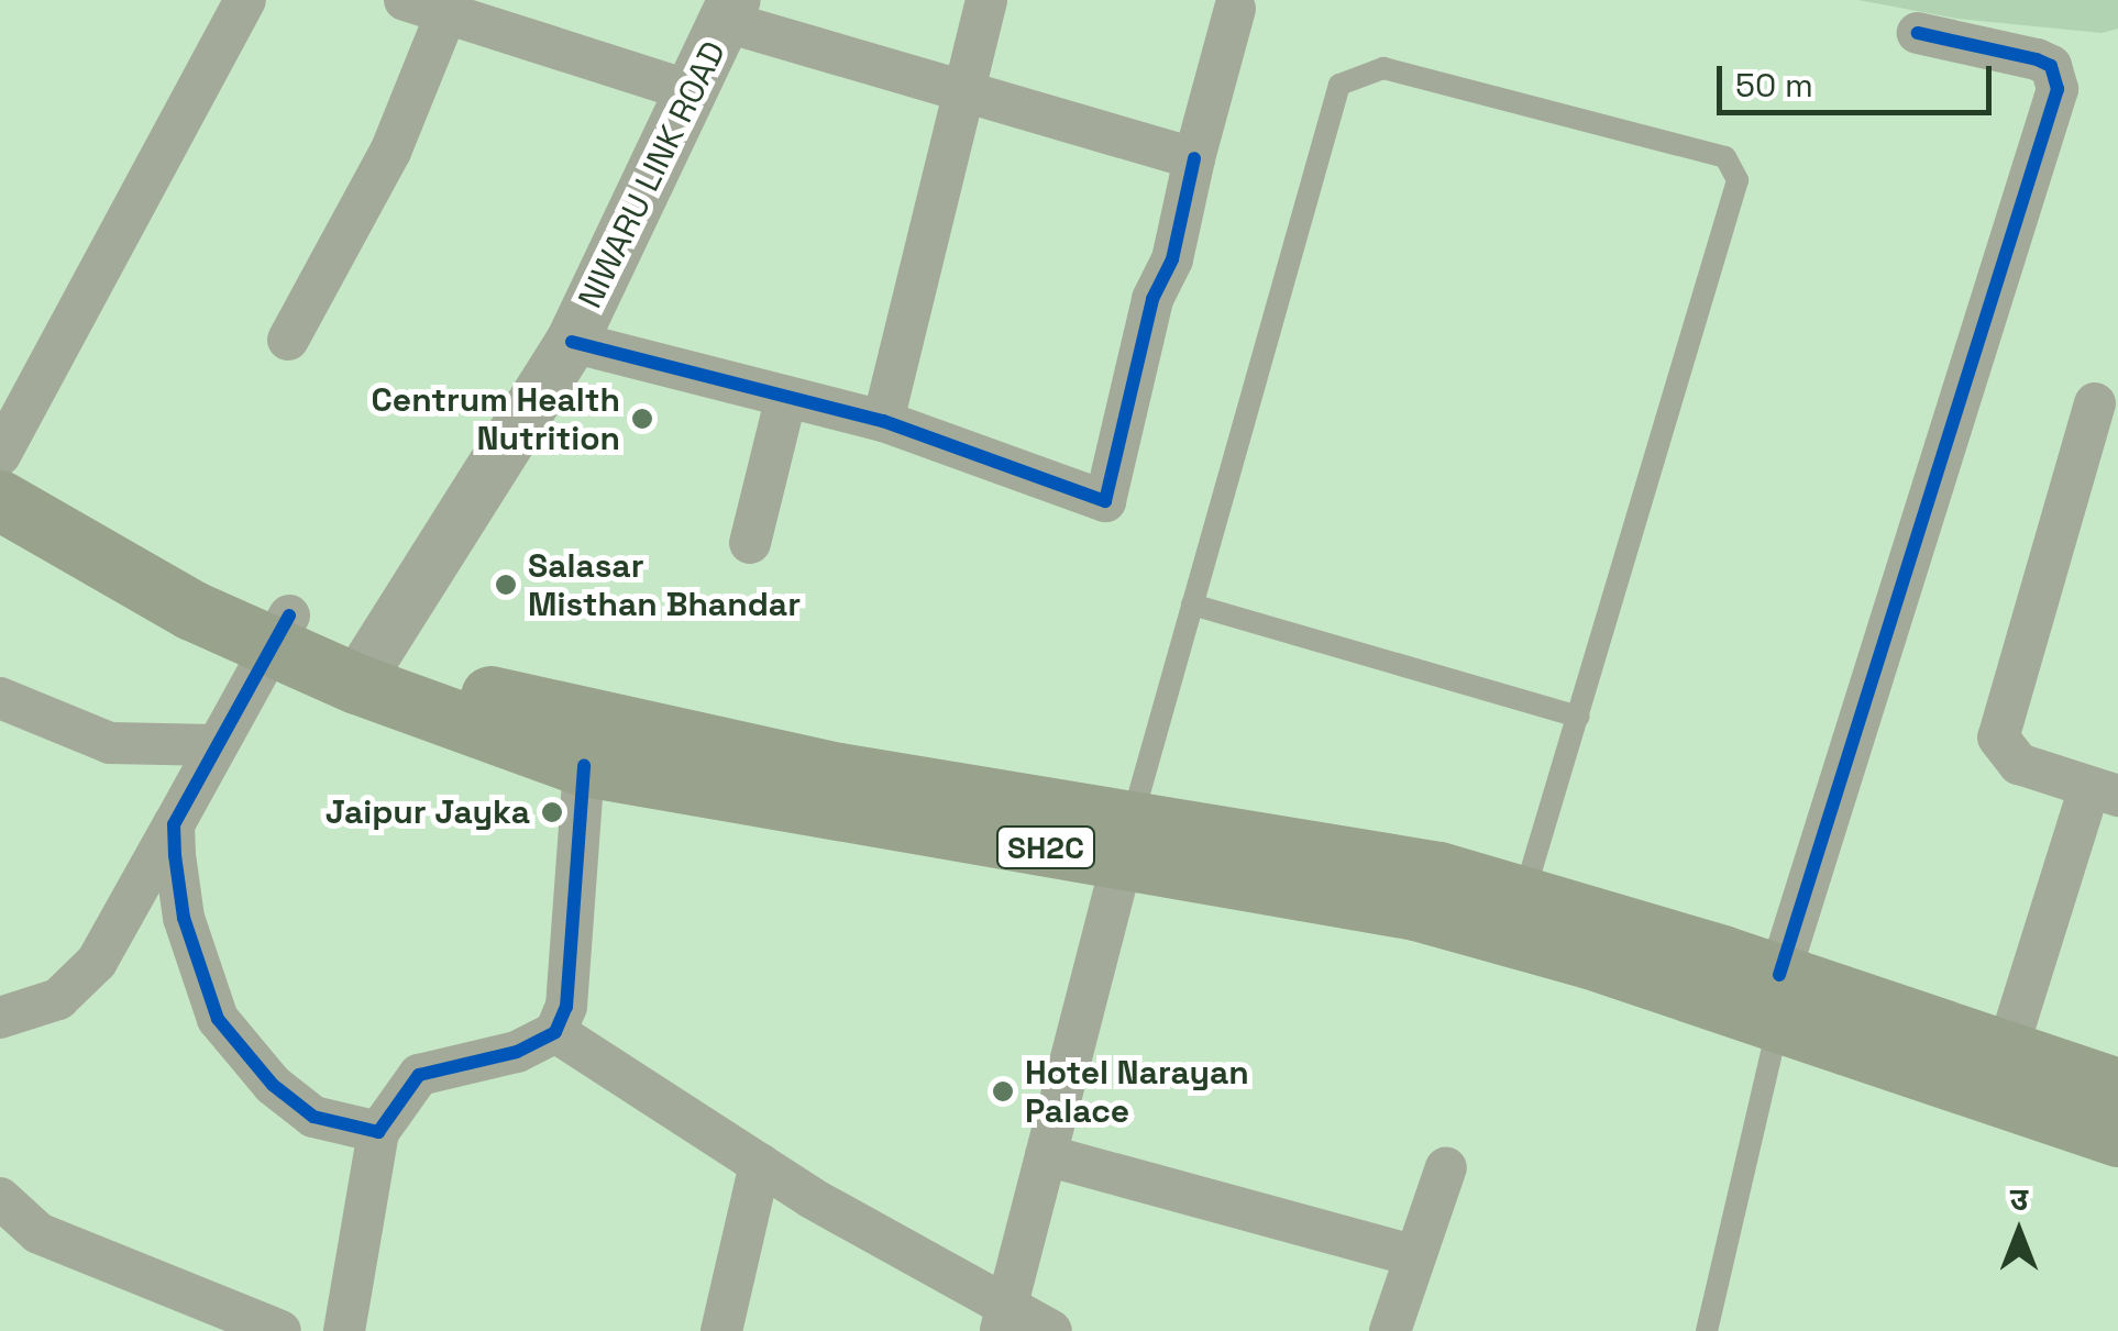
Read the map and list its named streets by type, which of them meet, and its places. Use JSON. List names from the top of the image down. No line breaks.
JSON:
{"streets":{"main road":["SH2C"],"street":["NIWARU LINK ROAD"]},"crossings":[["NIWARU LINK ROAD","SH2C"]],"places":["Centrum Health Nutrition","Salasar Misthan Bhandar","Jaipur Jayka","Hotel Narayan Palace"],"scale_bar":"50 m","north":"top"}
